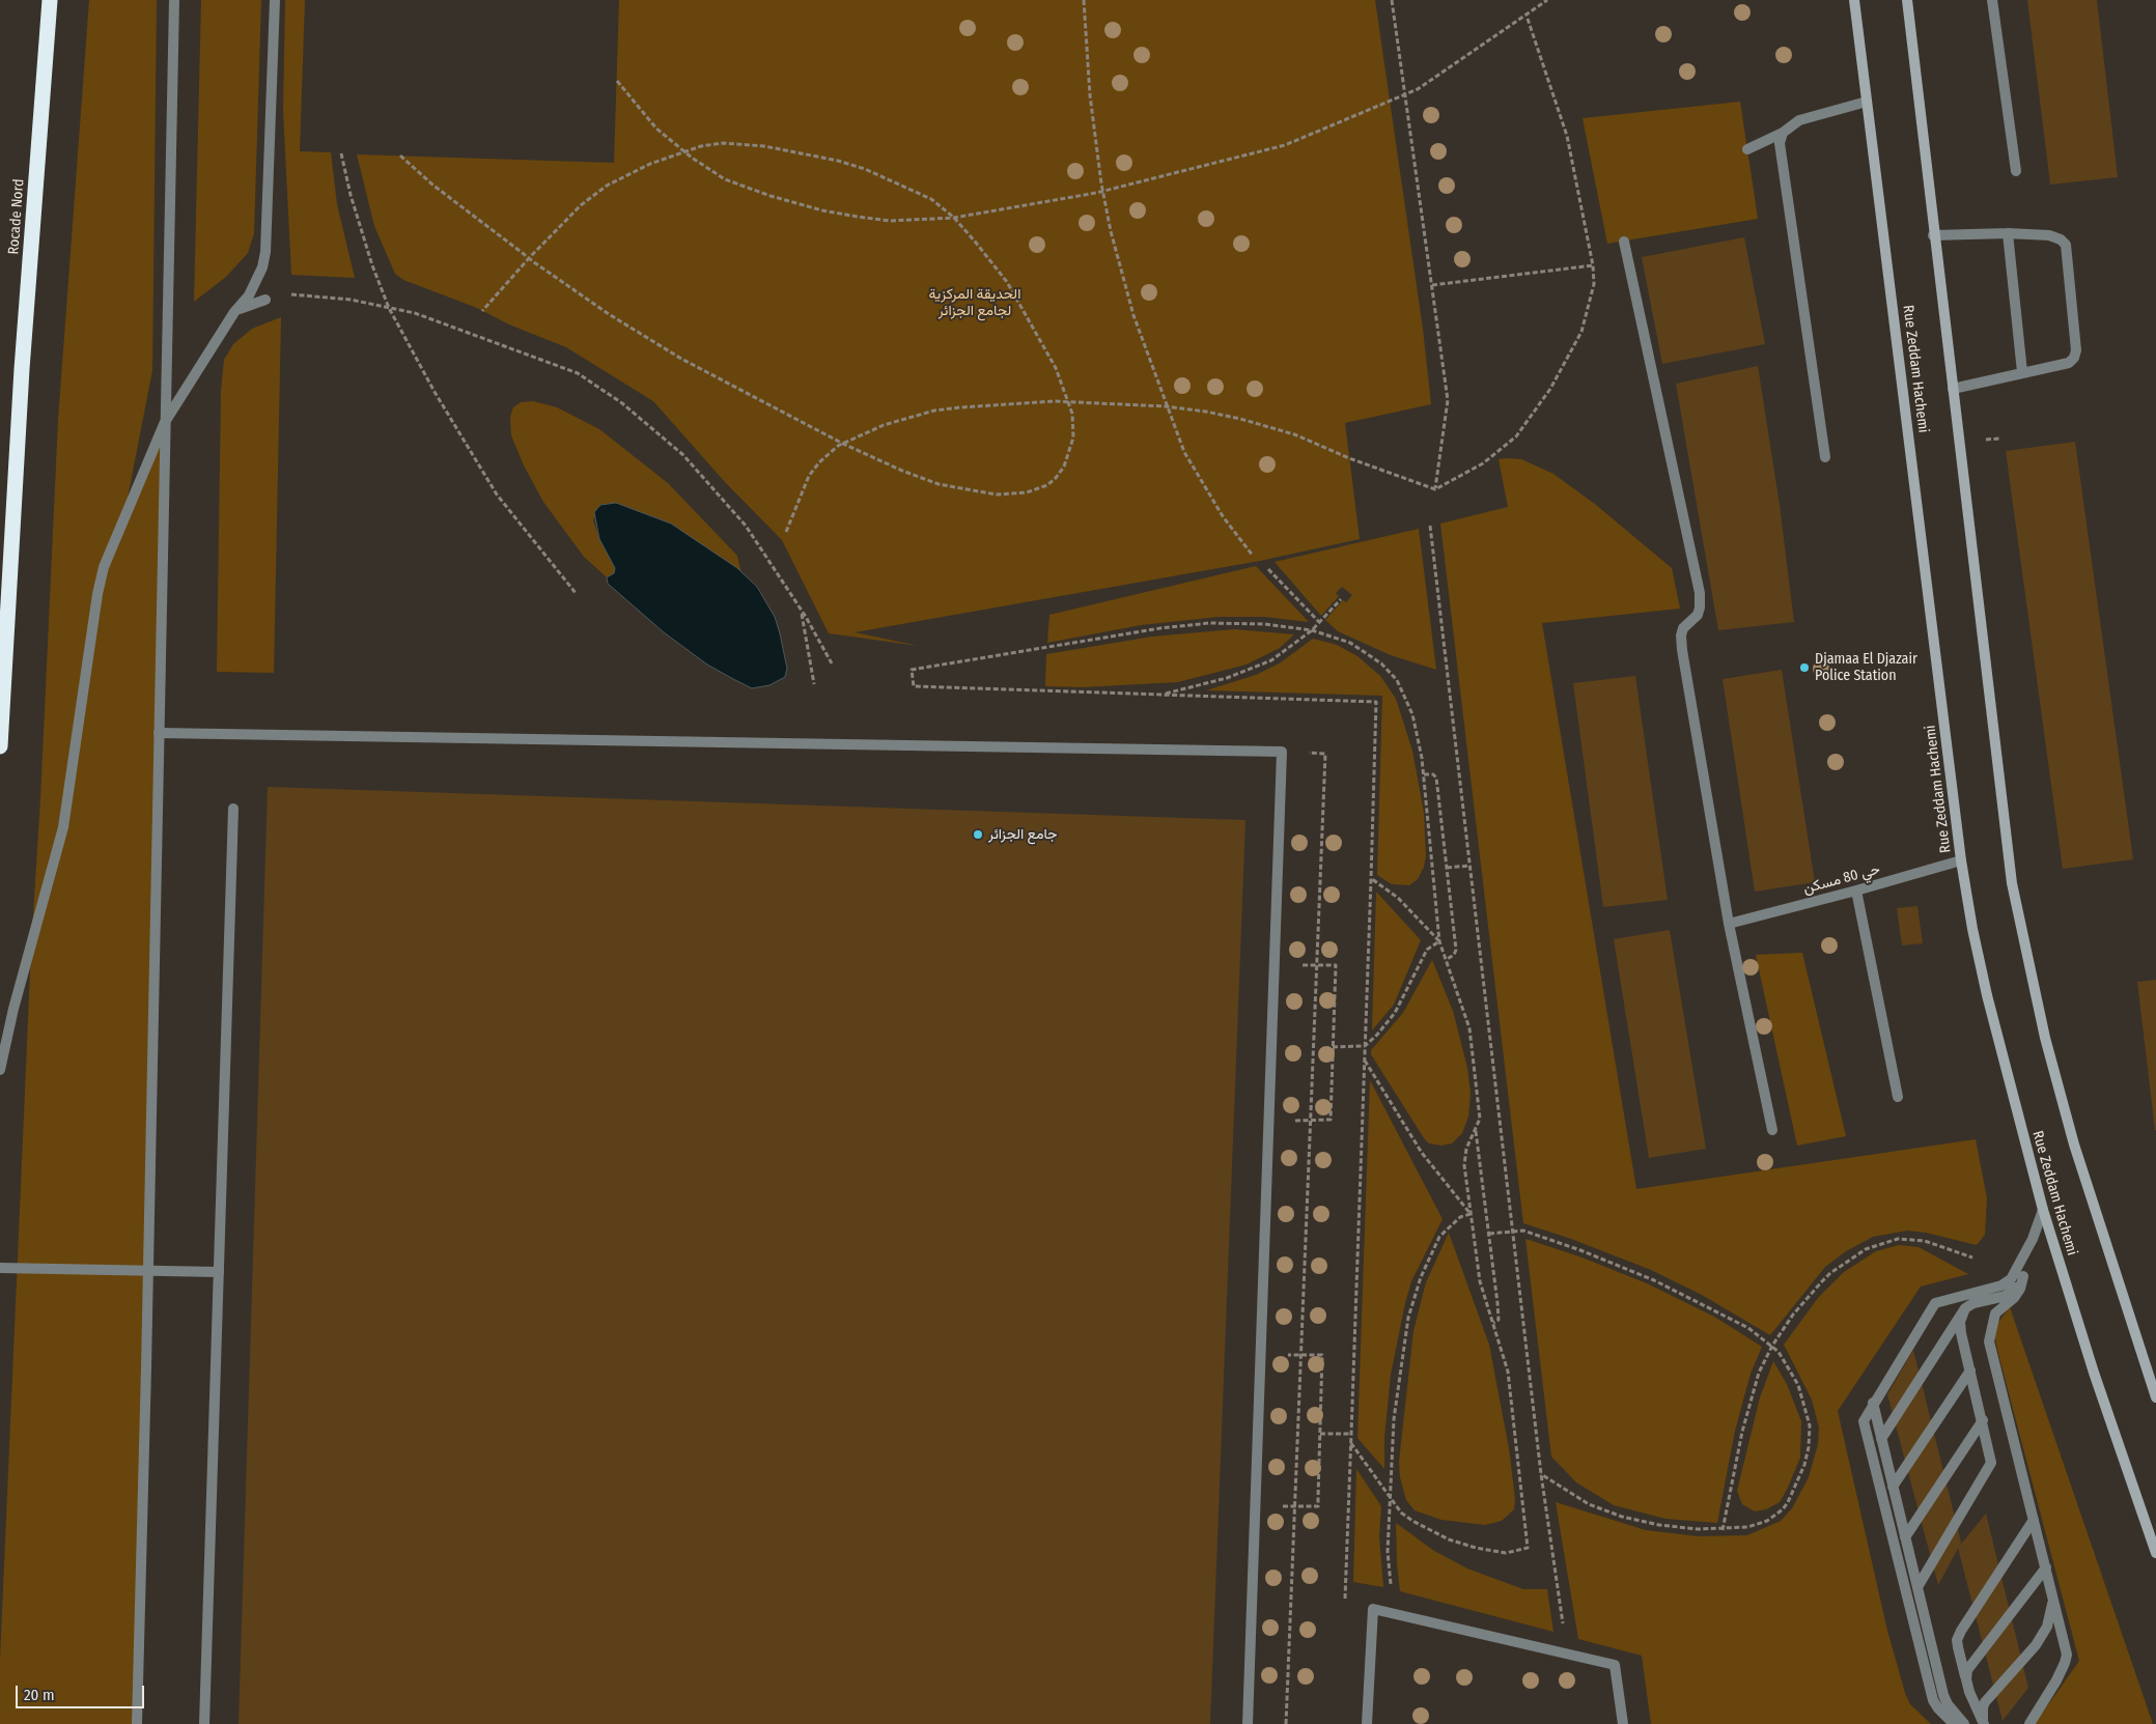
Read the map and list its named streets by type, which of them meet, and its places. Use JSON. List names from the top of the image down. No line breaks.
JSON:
{"streets":{"highway":["Rocade Nord"],"street":["Rue Zeddam Hachemi","حي 80 مسكن"]},"crossings":[["Rue Zeddam Hachemi","حي 80 مسكن"]],"parks":["الحديقة المركزية لجامع الجزائر"],"places":["Djamaa El Djazair Police Station","جامع الجزائر"],"scale_bar":"20 m"}
